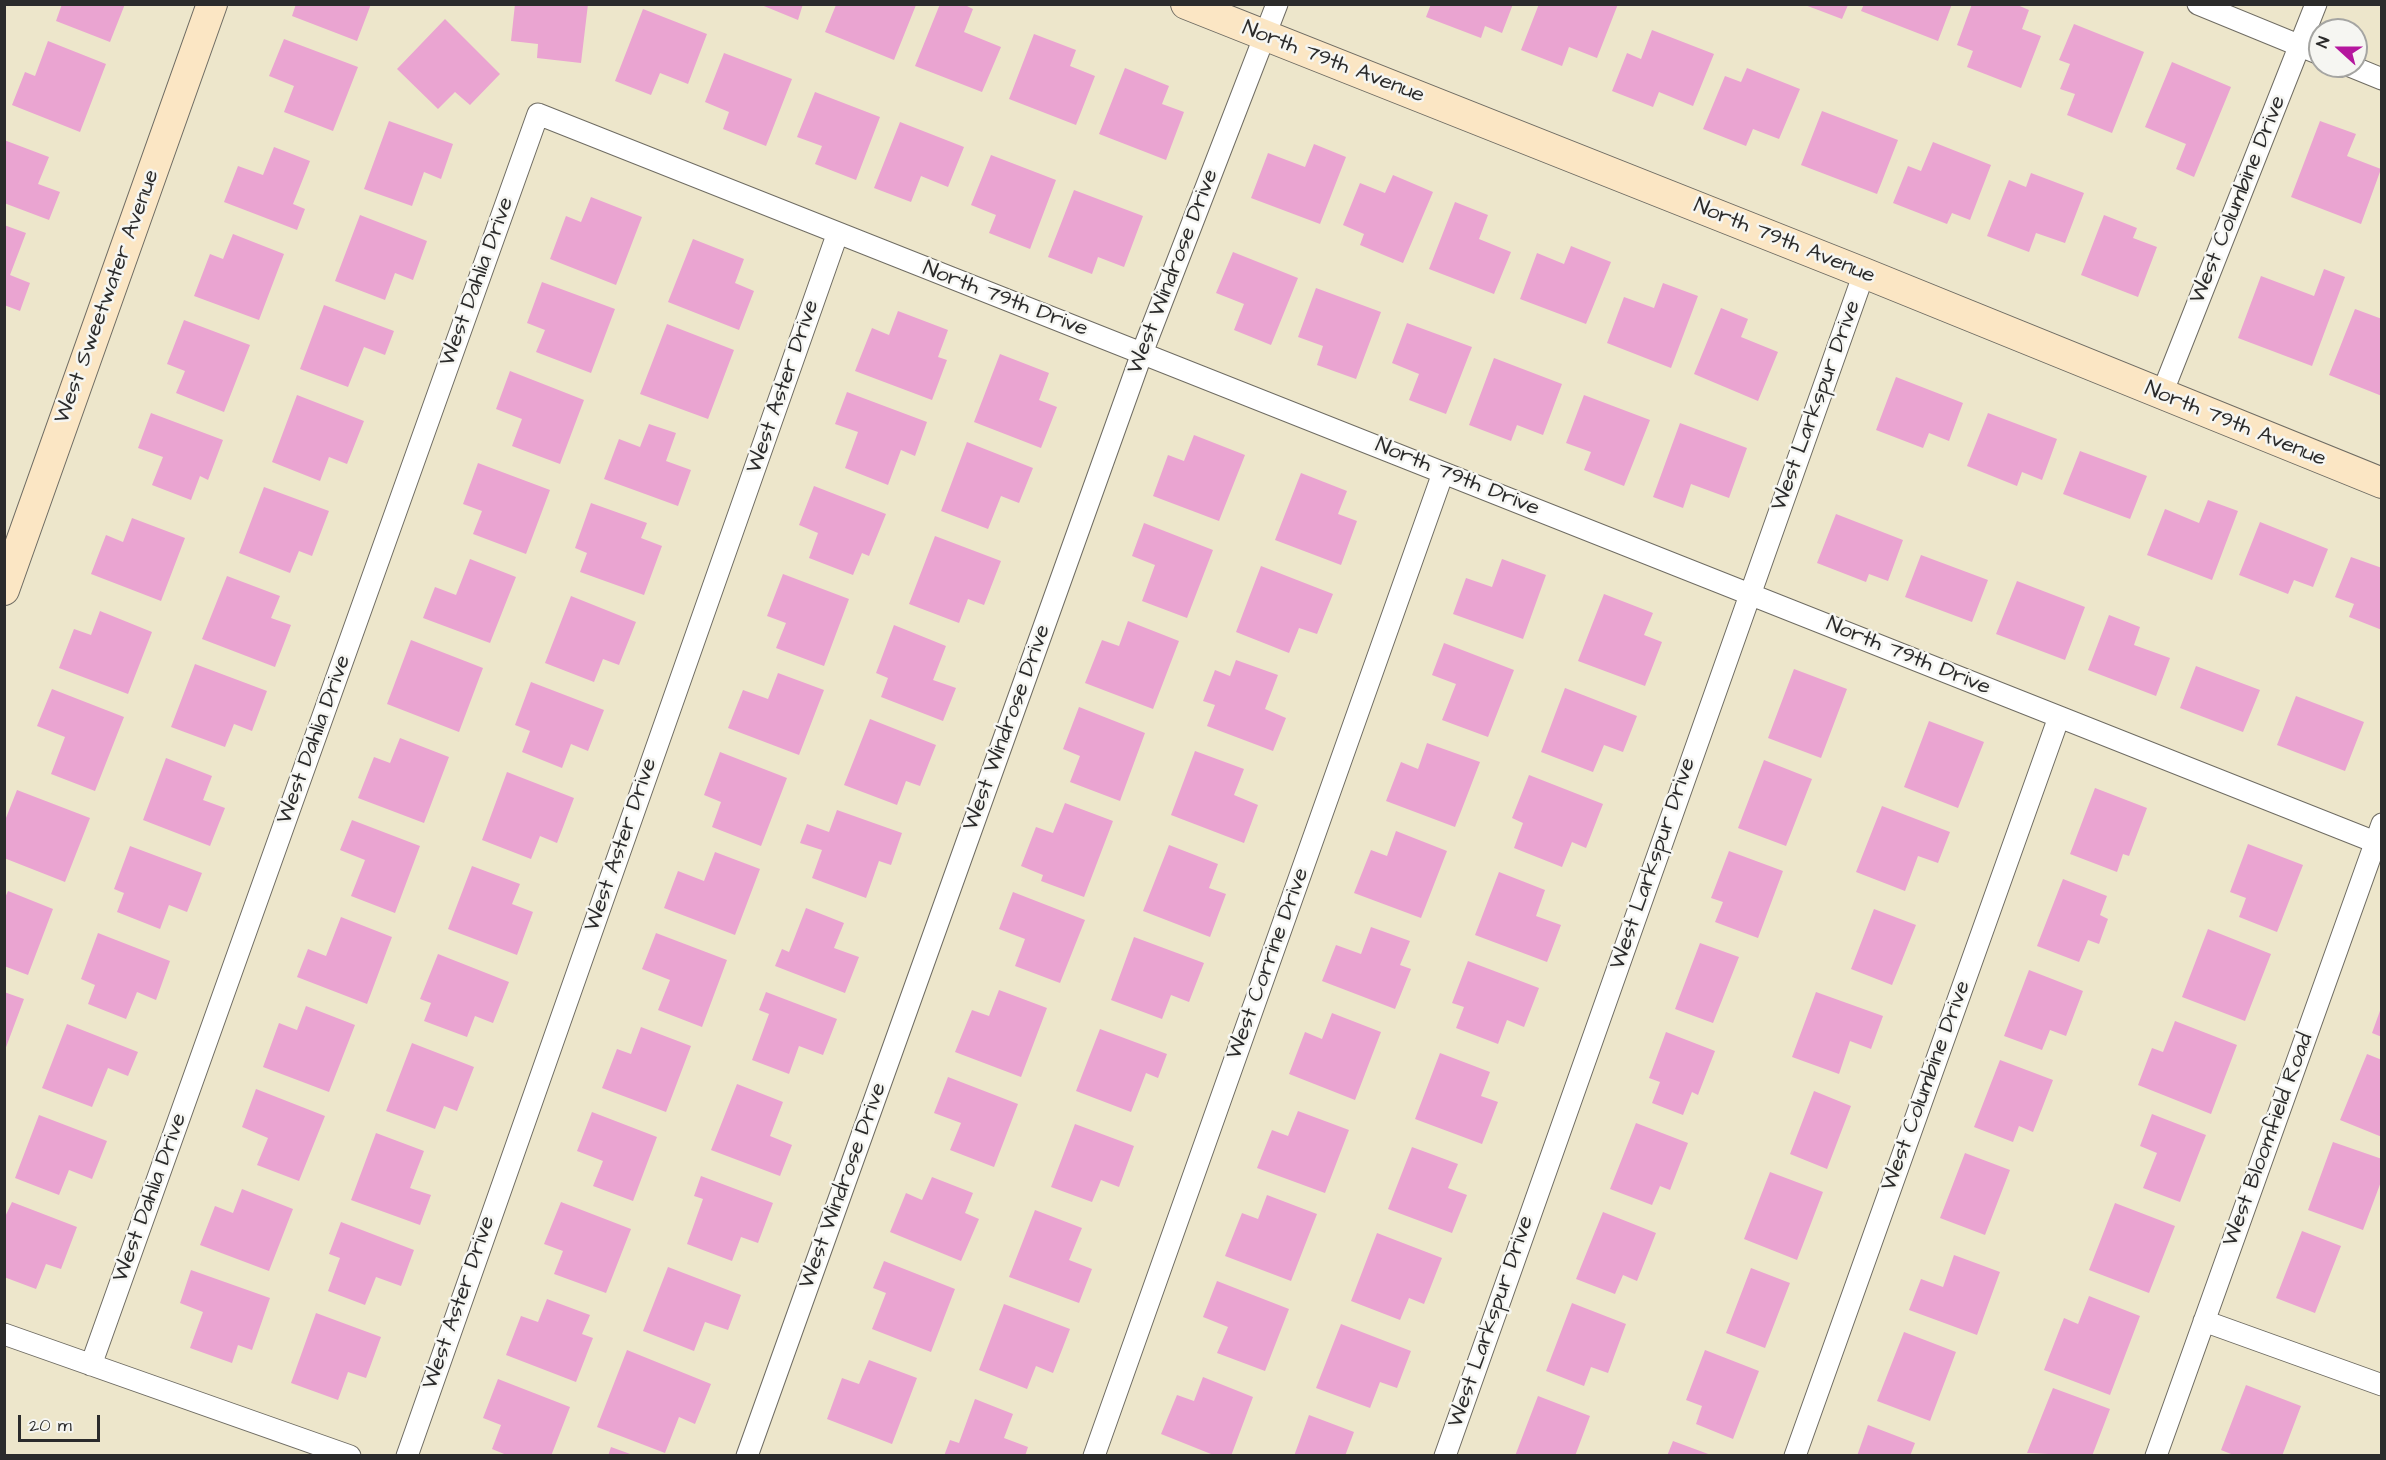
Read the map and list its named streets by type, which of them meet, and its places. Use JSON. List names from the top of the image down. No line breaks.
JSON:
{"streets":{"street":["North 79th Avenue","West Columbine Drive","West Windrose Drive","West Dahlia Drive","West Sweetwater Avenue","North 79th Drive","West Aster Drive","West Larkspur Drive","West Corrine Drive","West Bloomfield Road"]},"crossings":[["North 79th Avenue","West Columbine Drive"],["North 79th Avenue","West Windrose Drive"],["North 79th Avenue","West Larkspur Drive"],["West Columbine Drive","North 79th Drive"],["West Windrose Drive","North 79th Drive"],["West Dahlia Drive","North 79th Drive"],["North 79th Drive","West Aster Drive"],["North 79th Drive","West Larkspur Drive"],["North 79th Drive","West Corrine Drive"],["North 79th Drive","West Bloomfield Road"]],"scale_bar":"20 m","north":"left"}
